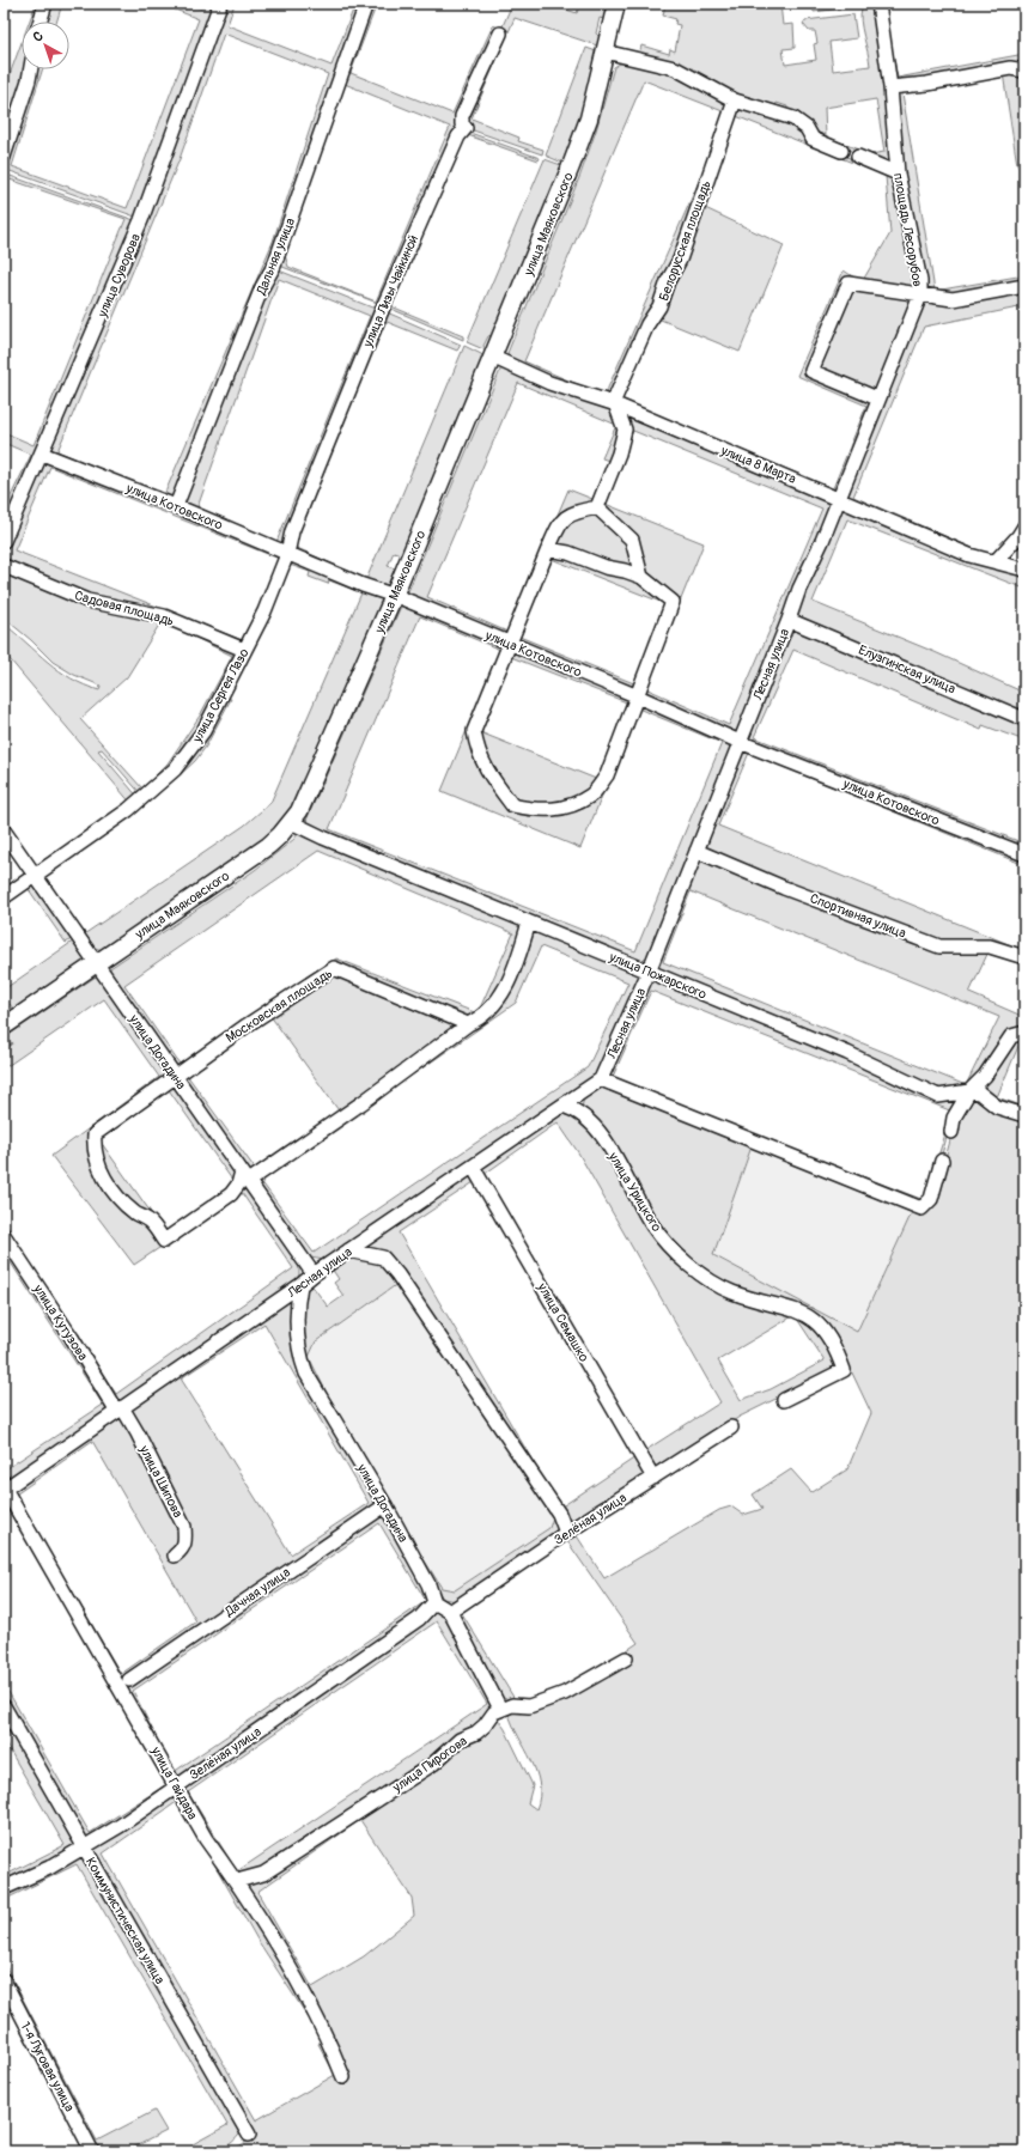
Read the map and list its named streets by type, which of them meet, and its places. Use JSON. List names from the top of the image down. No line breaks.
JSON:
{"streets":{"main road":["улица Маяковского"],"street":["площадь Лесорубов","Белорусская площадь","Дальняя улица","улица Суворова","улица Лизы Чайкиной","улица 8 Марта","улица Котовского","Садовая площадь","Лесная улица","Елузгинская улица","улица Сергея Лазо","Спортивная улица","улица Пожарского","Московская площадь","улица Догадина","улица Урицкого","улица Кутузова","улица Семашко","улица Шипова","Зелёная улица","Дачная улица","улица Пирогова","улица Гайдара","Коммунистическая улица","1-я Луговая улица"]},"crossings":[["улица Маяковского","улица 8 Марта"],["улица Маяковского","улица Котовского"],["улица Маяковского","улица Пожарского"],["улица Маяковского","улица Догадина"],["площадь Лесорубов","Лесная улица"],["Белорусская площадь","улица 8 Марта"],["Дальняя улица","улица Котовского"],["улица Суворова","улица Котовского"],["улица Лизы Чайкиной","улица Котовского"],["улица Лизы Чайкиной","улица Сергея Лазо"],["улица 8 Марта","Лесная улица"],["улица Котовского","Лесная улица"],["улица Котовского","улица Сергея Лазо"],["Садовая площадь","улица Сергея Лазо"],["Лесная улица","Елузгинская улица"],["Лесная улица","Спортивная улица"],["Лесная улица","улица Пожарского"],["Лесная улица","улица Догадина"],["Лесная улица","улица Кутузова"],["Лесная улица","улица Семашко"],["Лесная улица","улица Шипова"],["Лесная улица","улица Гайдара"],["улица Сергея Лазо","улица Догадина"],["Московская площадь","улица Догадина"],["улица Догадина","Зелёная улица"],["улица Догадина","Дачная улица"],["улица Кутузова","улица Шипова"],["улица Семашко","Зелёная улица"],["Зелёная улица","улица Гайдара"],["Зелёная улица","Коммунистическая улица"],["улица Пирогова","улица Гайдара"]],"north":"top left"}
